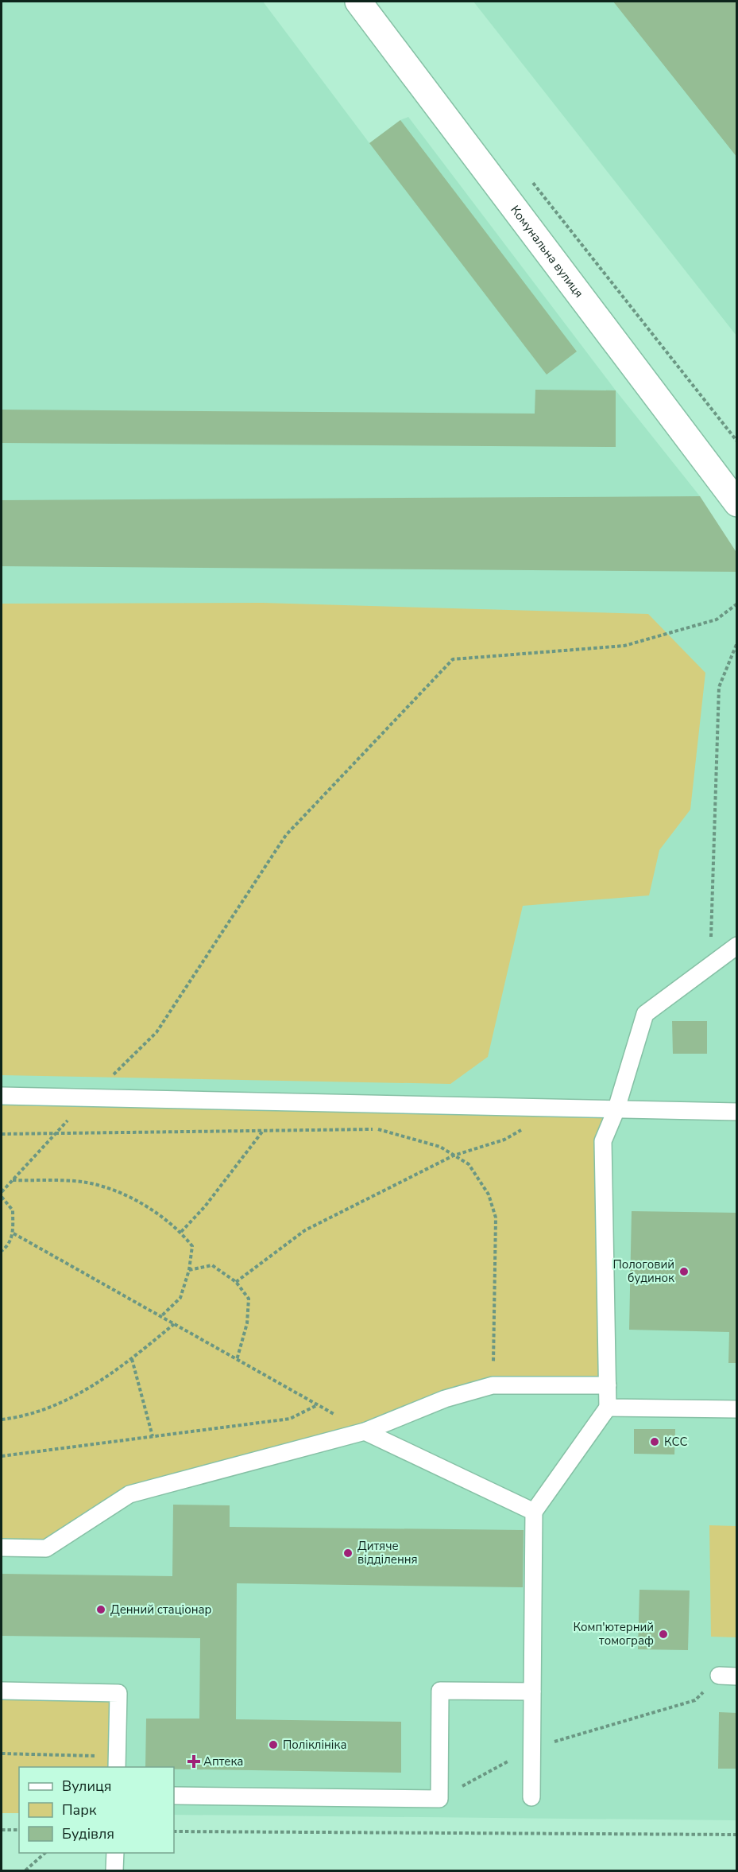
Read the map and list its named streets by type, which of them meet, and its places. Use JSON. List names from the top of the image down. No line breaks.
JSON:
{"streets":{"street":["Комунальна вулиця"]},"places":{"other":["Пологовий будинок","КСС","Дитяче відділення","Денний стаціонар","Комп'ютерний томограф","Поліклініка"],"health":["Аптека"]},"legend":["Вулиця","Парк","Будівля"]}
